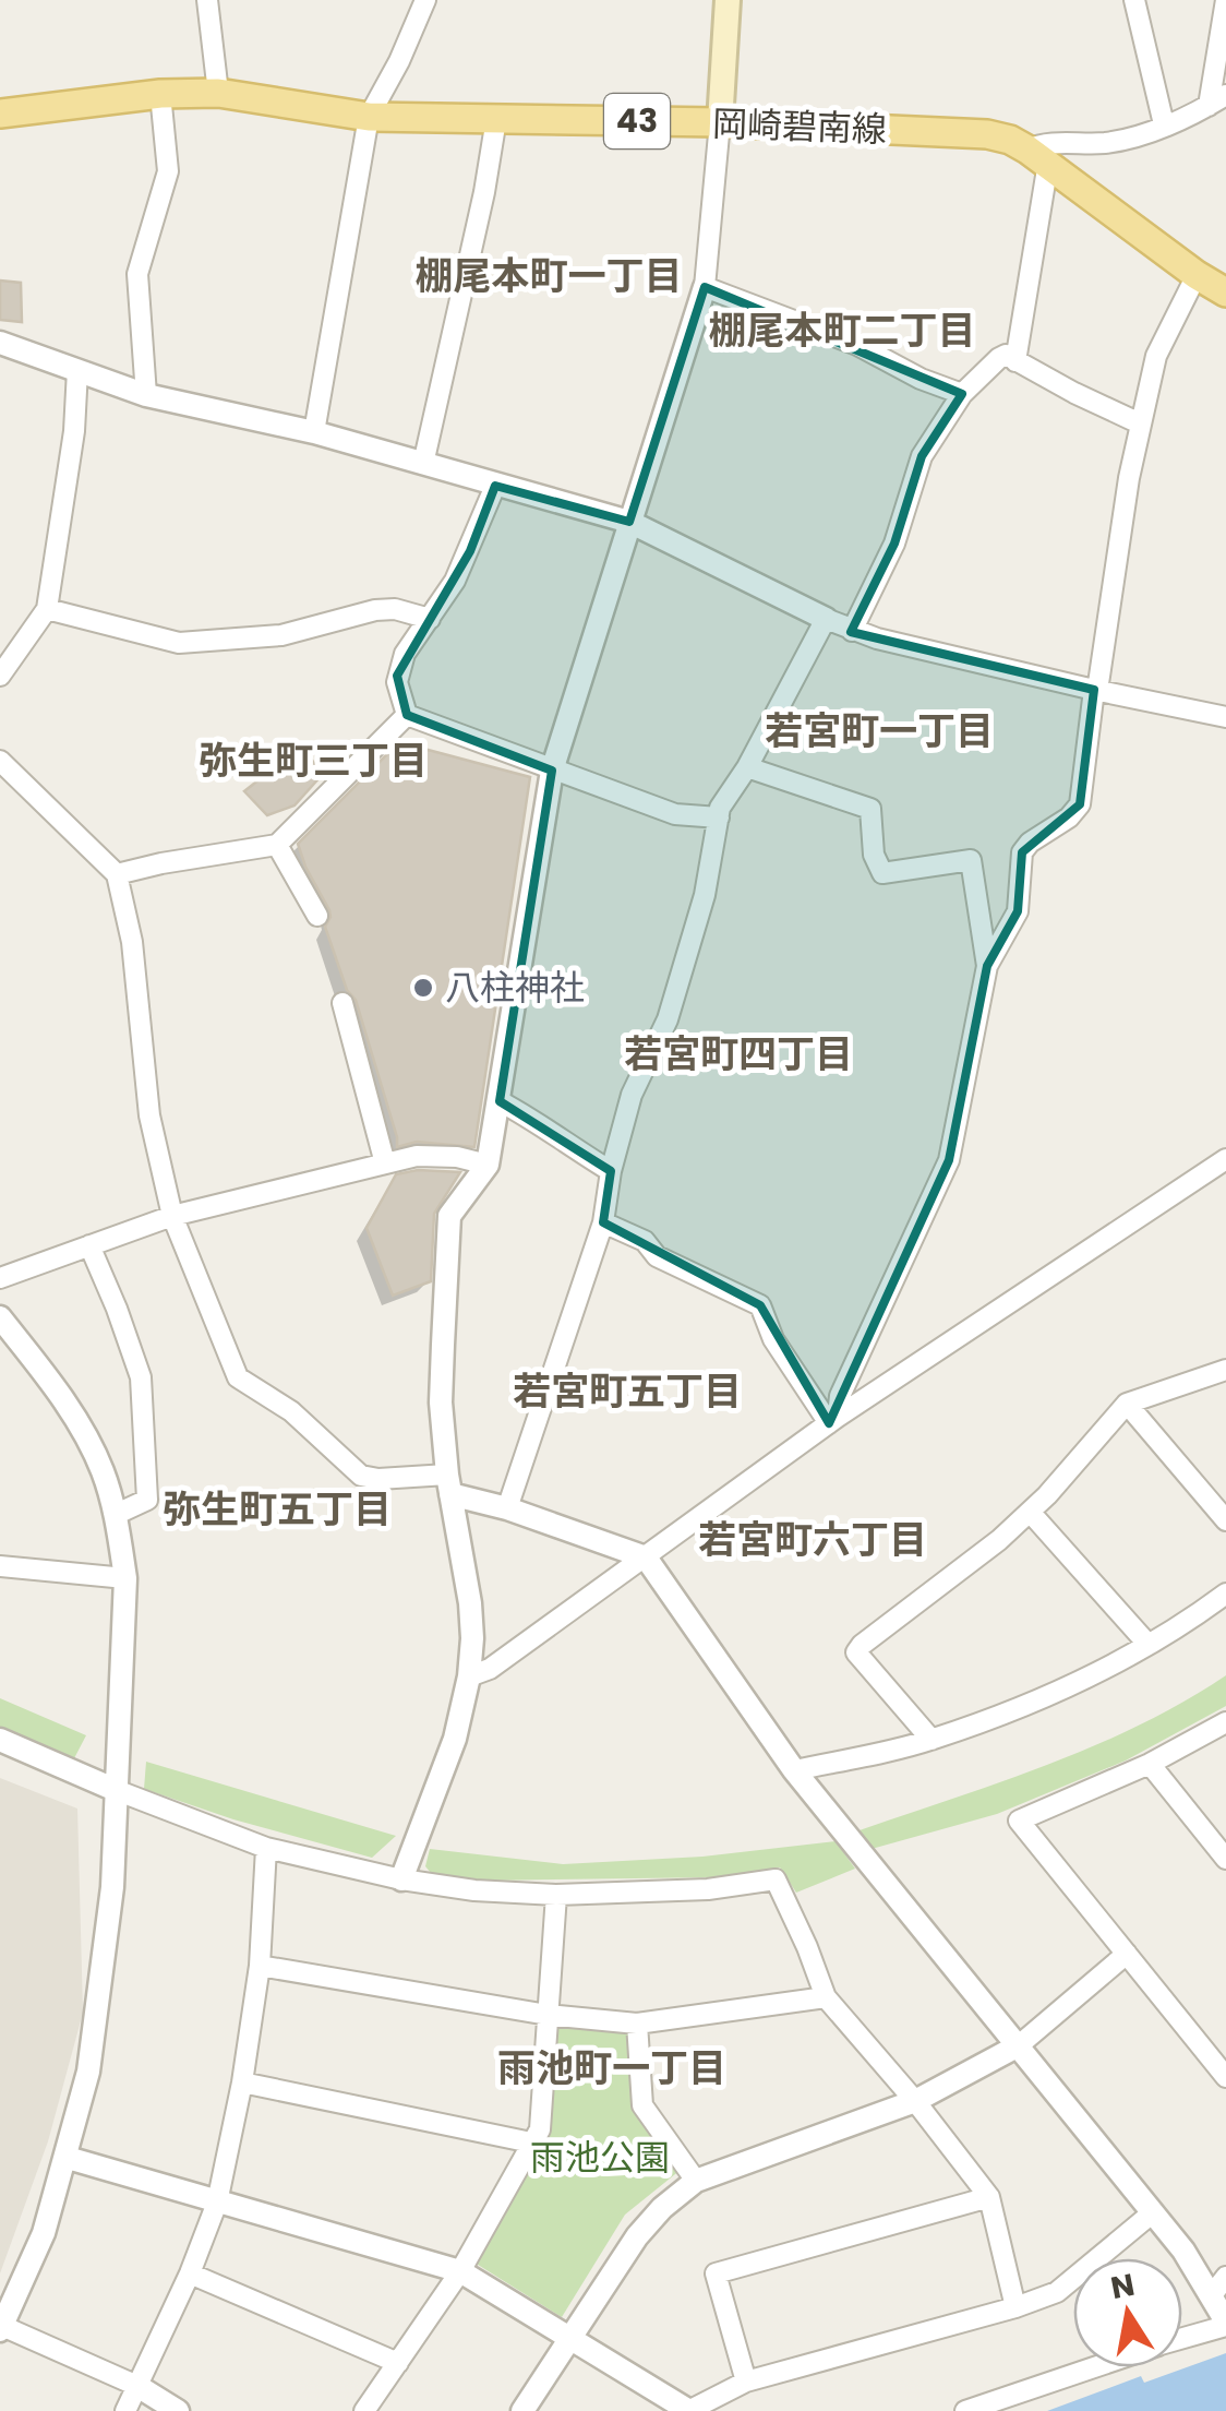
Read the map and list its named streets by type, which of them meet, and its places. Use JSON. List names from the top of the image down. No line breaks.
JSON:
{"streets":{"main road":["43","岡崎碧南線"]},"districts":["棚尾本町一丁目","棚尾本町二丁目","若宮町一丁目","弥生町三丁目","若宮町四丁目","若宮町五丁目","弥生町五丁目","若宮町六丁目","雨池町一丁目"],"parks":["雨池公園"],"places":["八柱神社"],"north":"top"}
